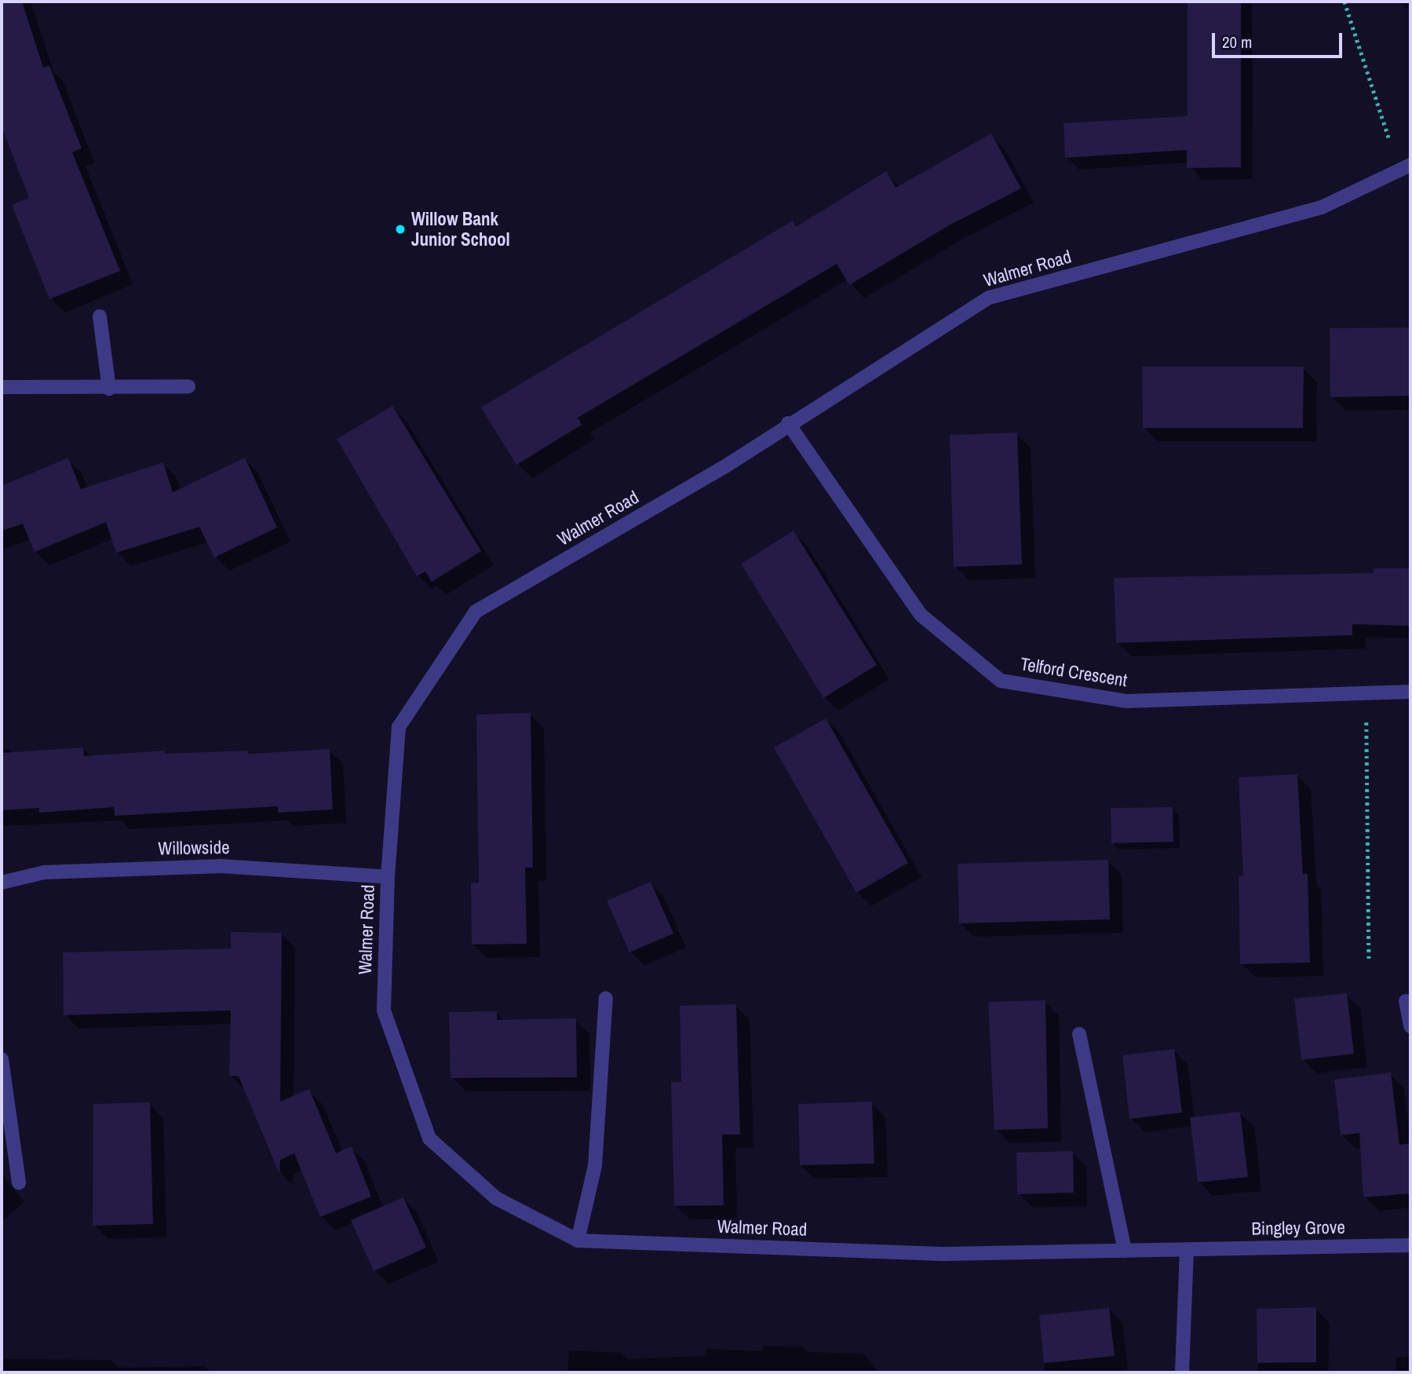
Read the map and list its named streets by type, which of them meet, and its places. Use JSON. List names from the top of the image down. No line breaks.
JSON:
{"streets":{"street":["Walmer Road","Telford Crescent","Willowside","Bingley Grove"]},"crossings":[["Walmer Road","Telford Crescent"],["Walmer Road","Willowside"],["Walmer Road","Bingley Grove"]],"places":["Willow Bank Junior School"],"scale_bar":"20 m"}
